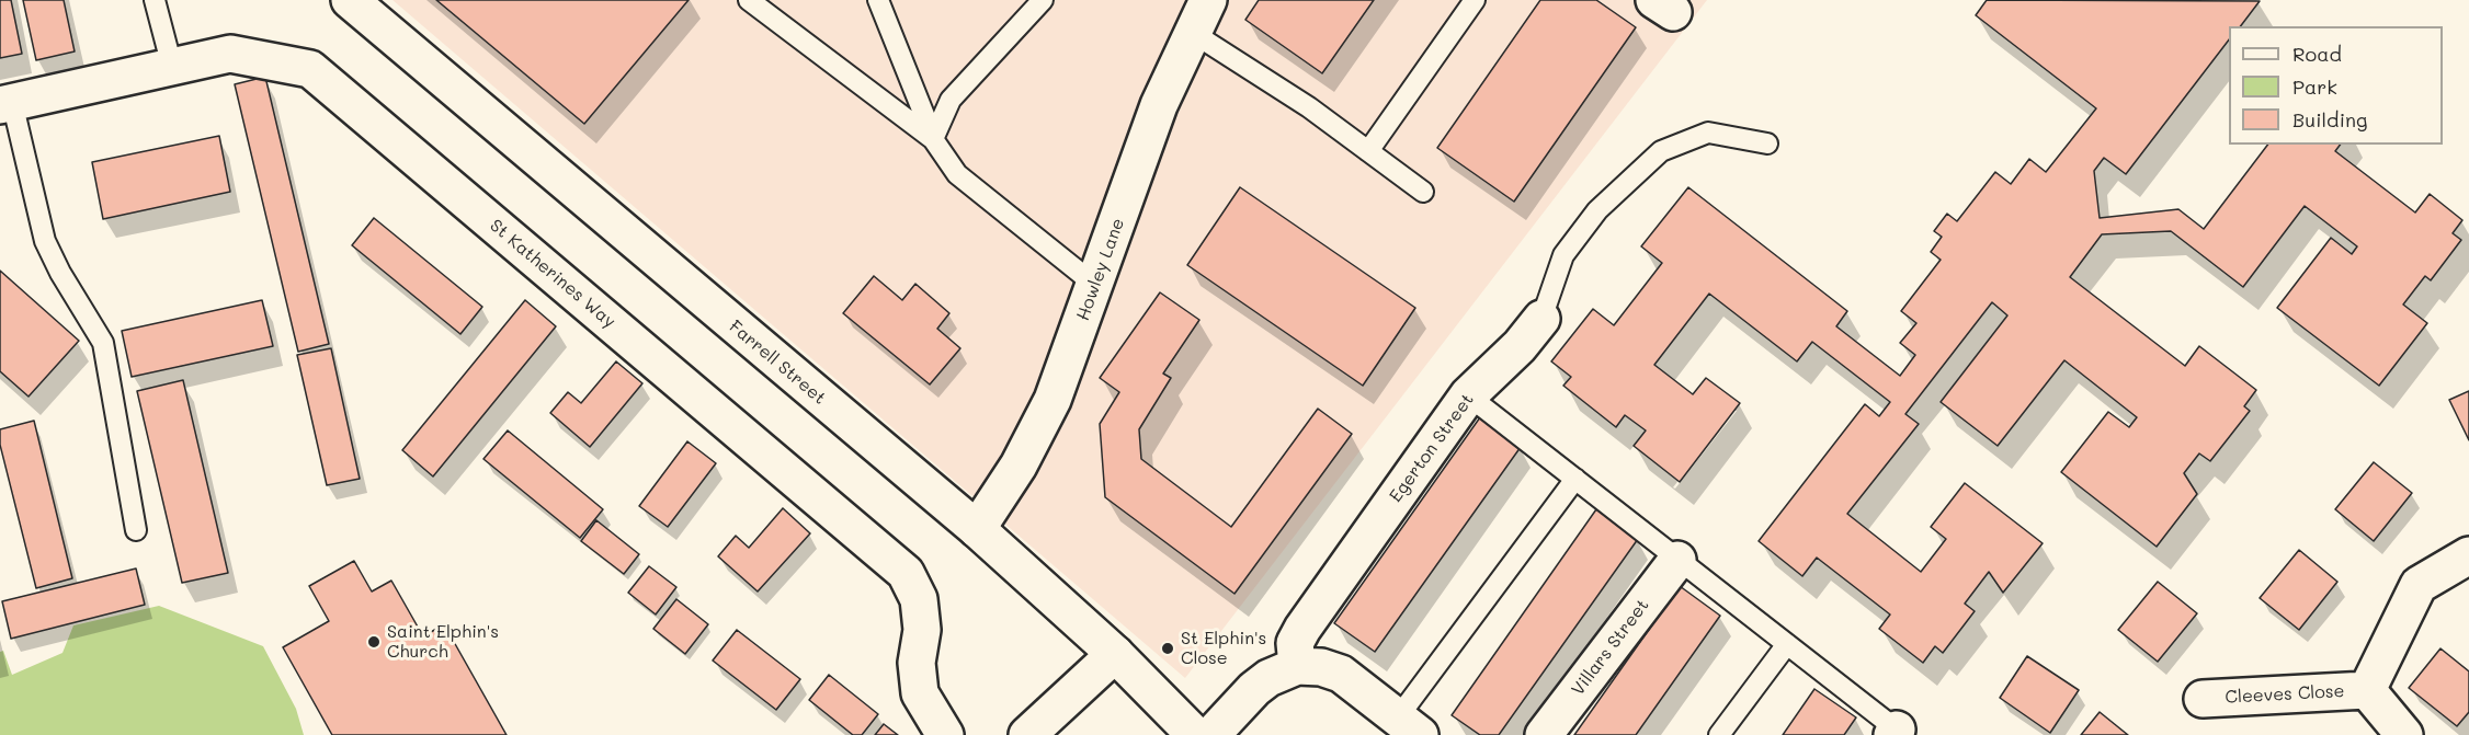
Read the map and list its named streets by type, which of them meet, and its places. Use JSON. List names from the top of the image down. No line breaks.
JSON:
{"streets":{"street":["Howley Lane","St Katherines Way","Farrell Street","Egerton Street","Villars Street","Cleeves Close"]},"crossings":[["Howley Lane","Farrell Street"]],"places":["Saint Elphin's Church","St Elphin's Close"],"legend":["Road","Park","Building"]}
